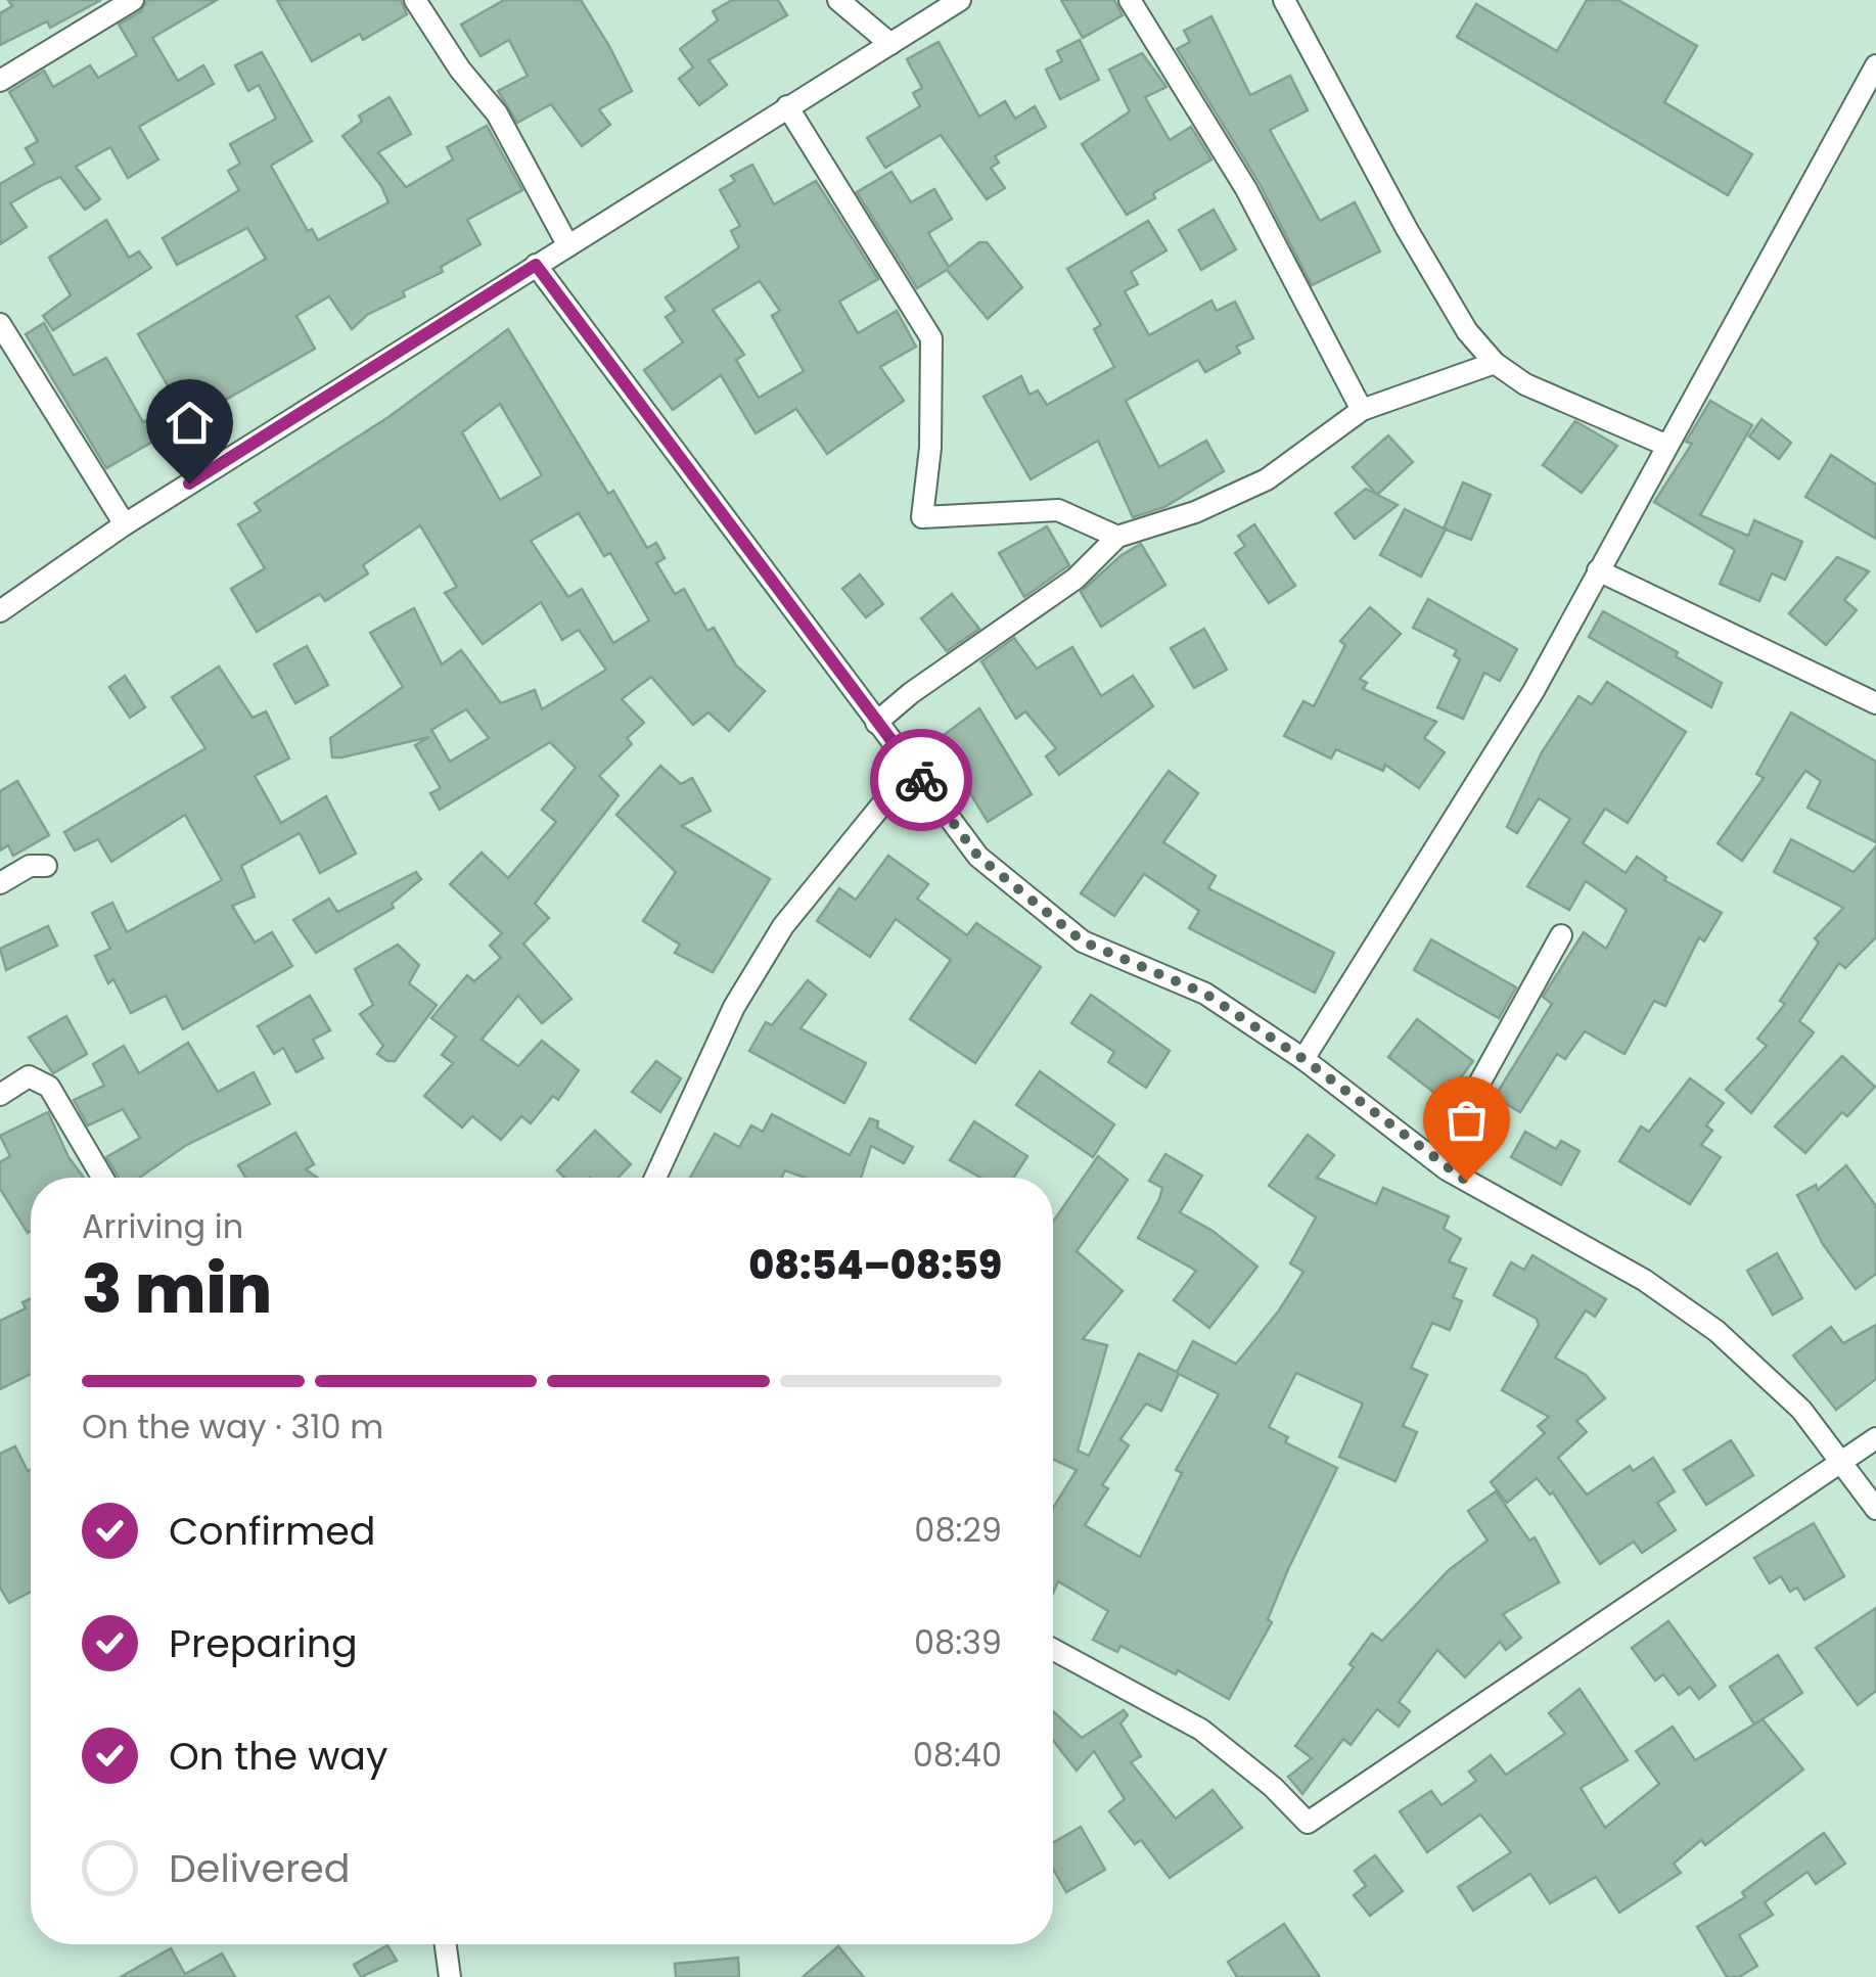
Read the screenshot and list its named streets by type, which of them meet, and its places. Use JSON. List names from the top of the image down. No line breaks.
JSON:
{"page":{"heading":["3 min","Arriving in","08:54–08:59"],"bar":"On the way · 310 m","list":[["Confirmed","08:29"],["Preparing","08:39"],["On the way","08:40"],"Delivered"]}}
